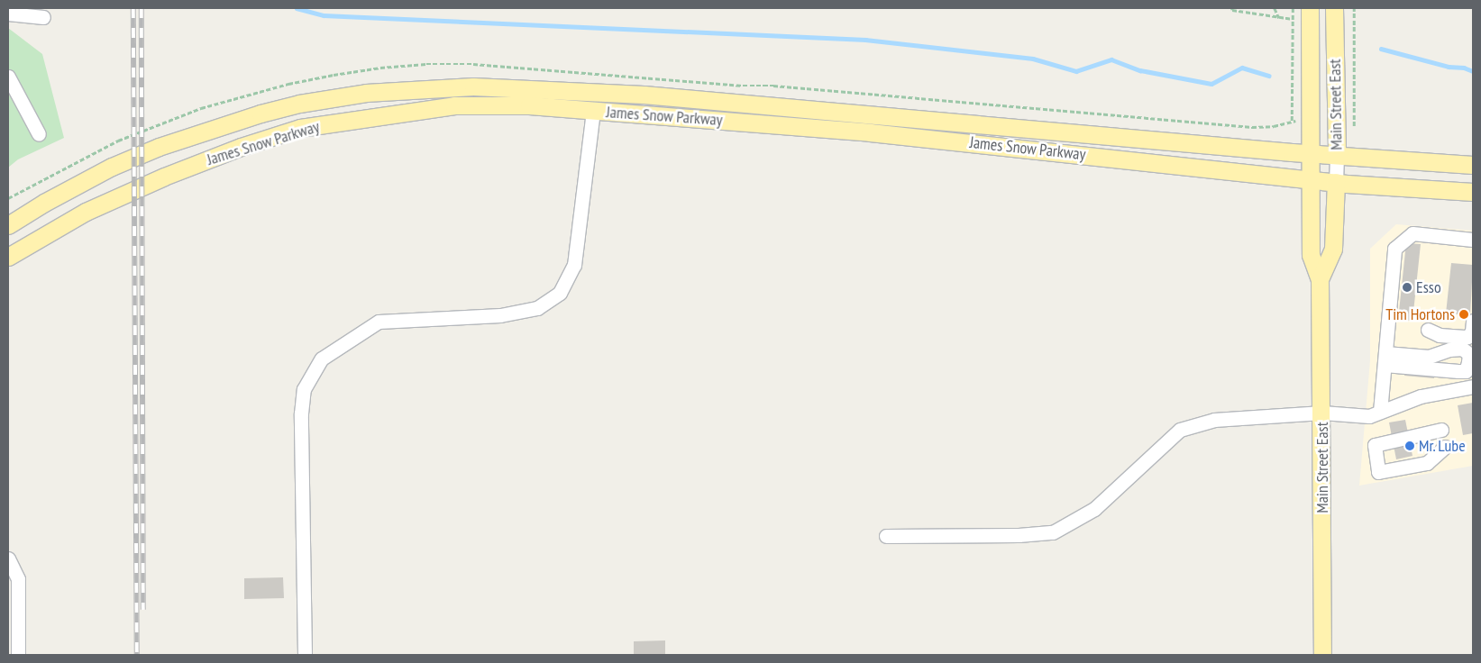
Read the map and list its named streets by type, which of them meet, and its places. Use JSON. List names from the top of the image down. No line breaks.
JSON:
{"streets":{"main road":["Main Street East","James Snow Parkway"]},"crossings":[["Main Street East","James Snow Parkway"]],"places":["Esso","Tim Hortons","Mr. Lube"]}
